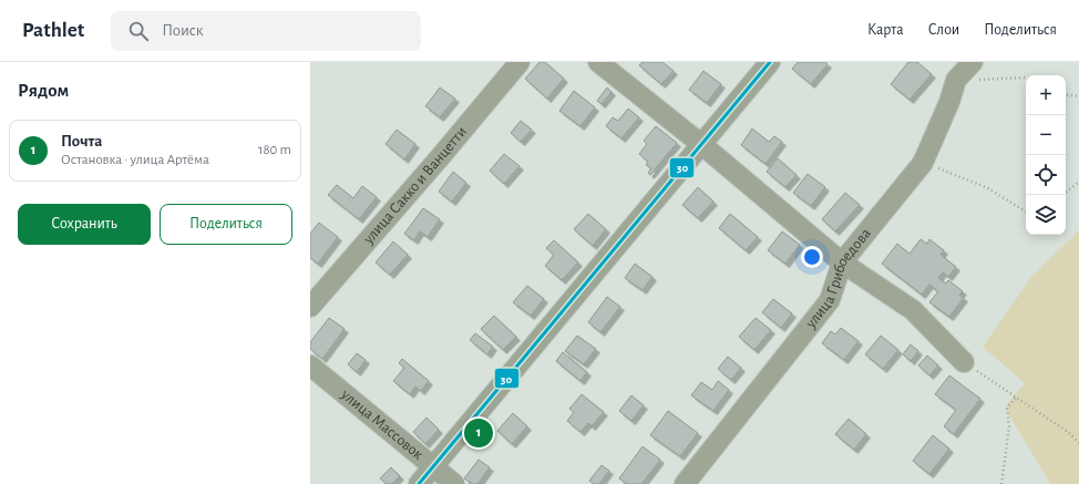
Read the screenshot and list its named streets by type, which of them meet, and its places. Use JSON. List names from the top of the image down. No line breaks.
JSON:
{"streets":{"street":["улица Сакко и Ванцетти","улица Грибоедова","улица Массовок"]},"lines":["transit line 30"],"page":{"header":"Pathlet","search":"Поиск","nav":["Карта","Слои","Поделиться"],"heading":"Рядом","map_buttons":["+","−"],"list":[{"mark":"1","name":"Почта","note":"Остановка · улица Артёма","value":"180 m"}],"buttons":["Сохранить","Поделиться"],"pins":"1"}}
